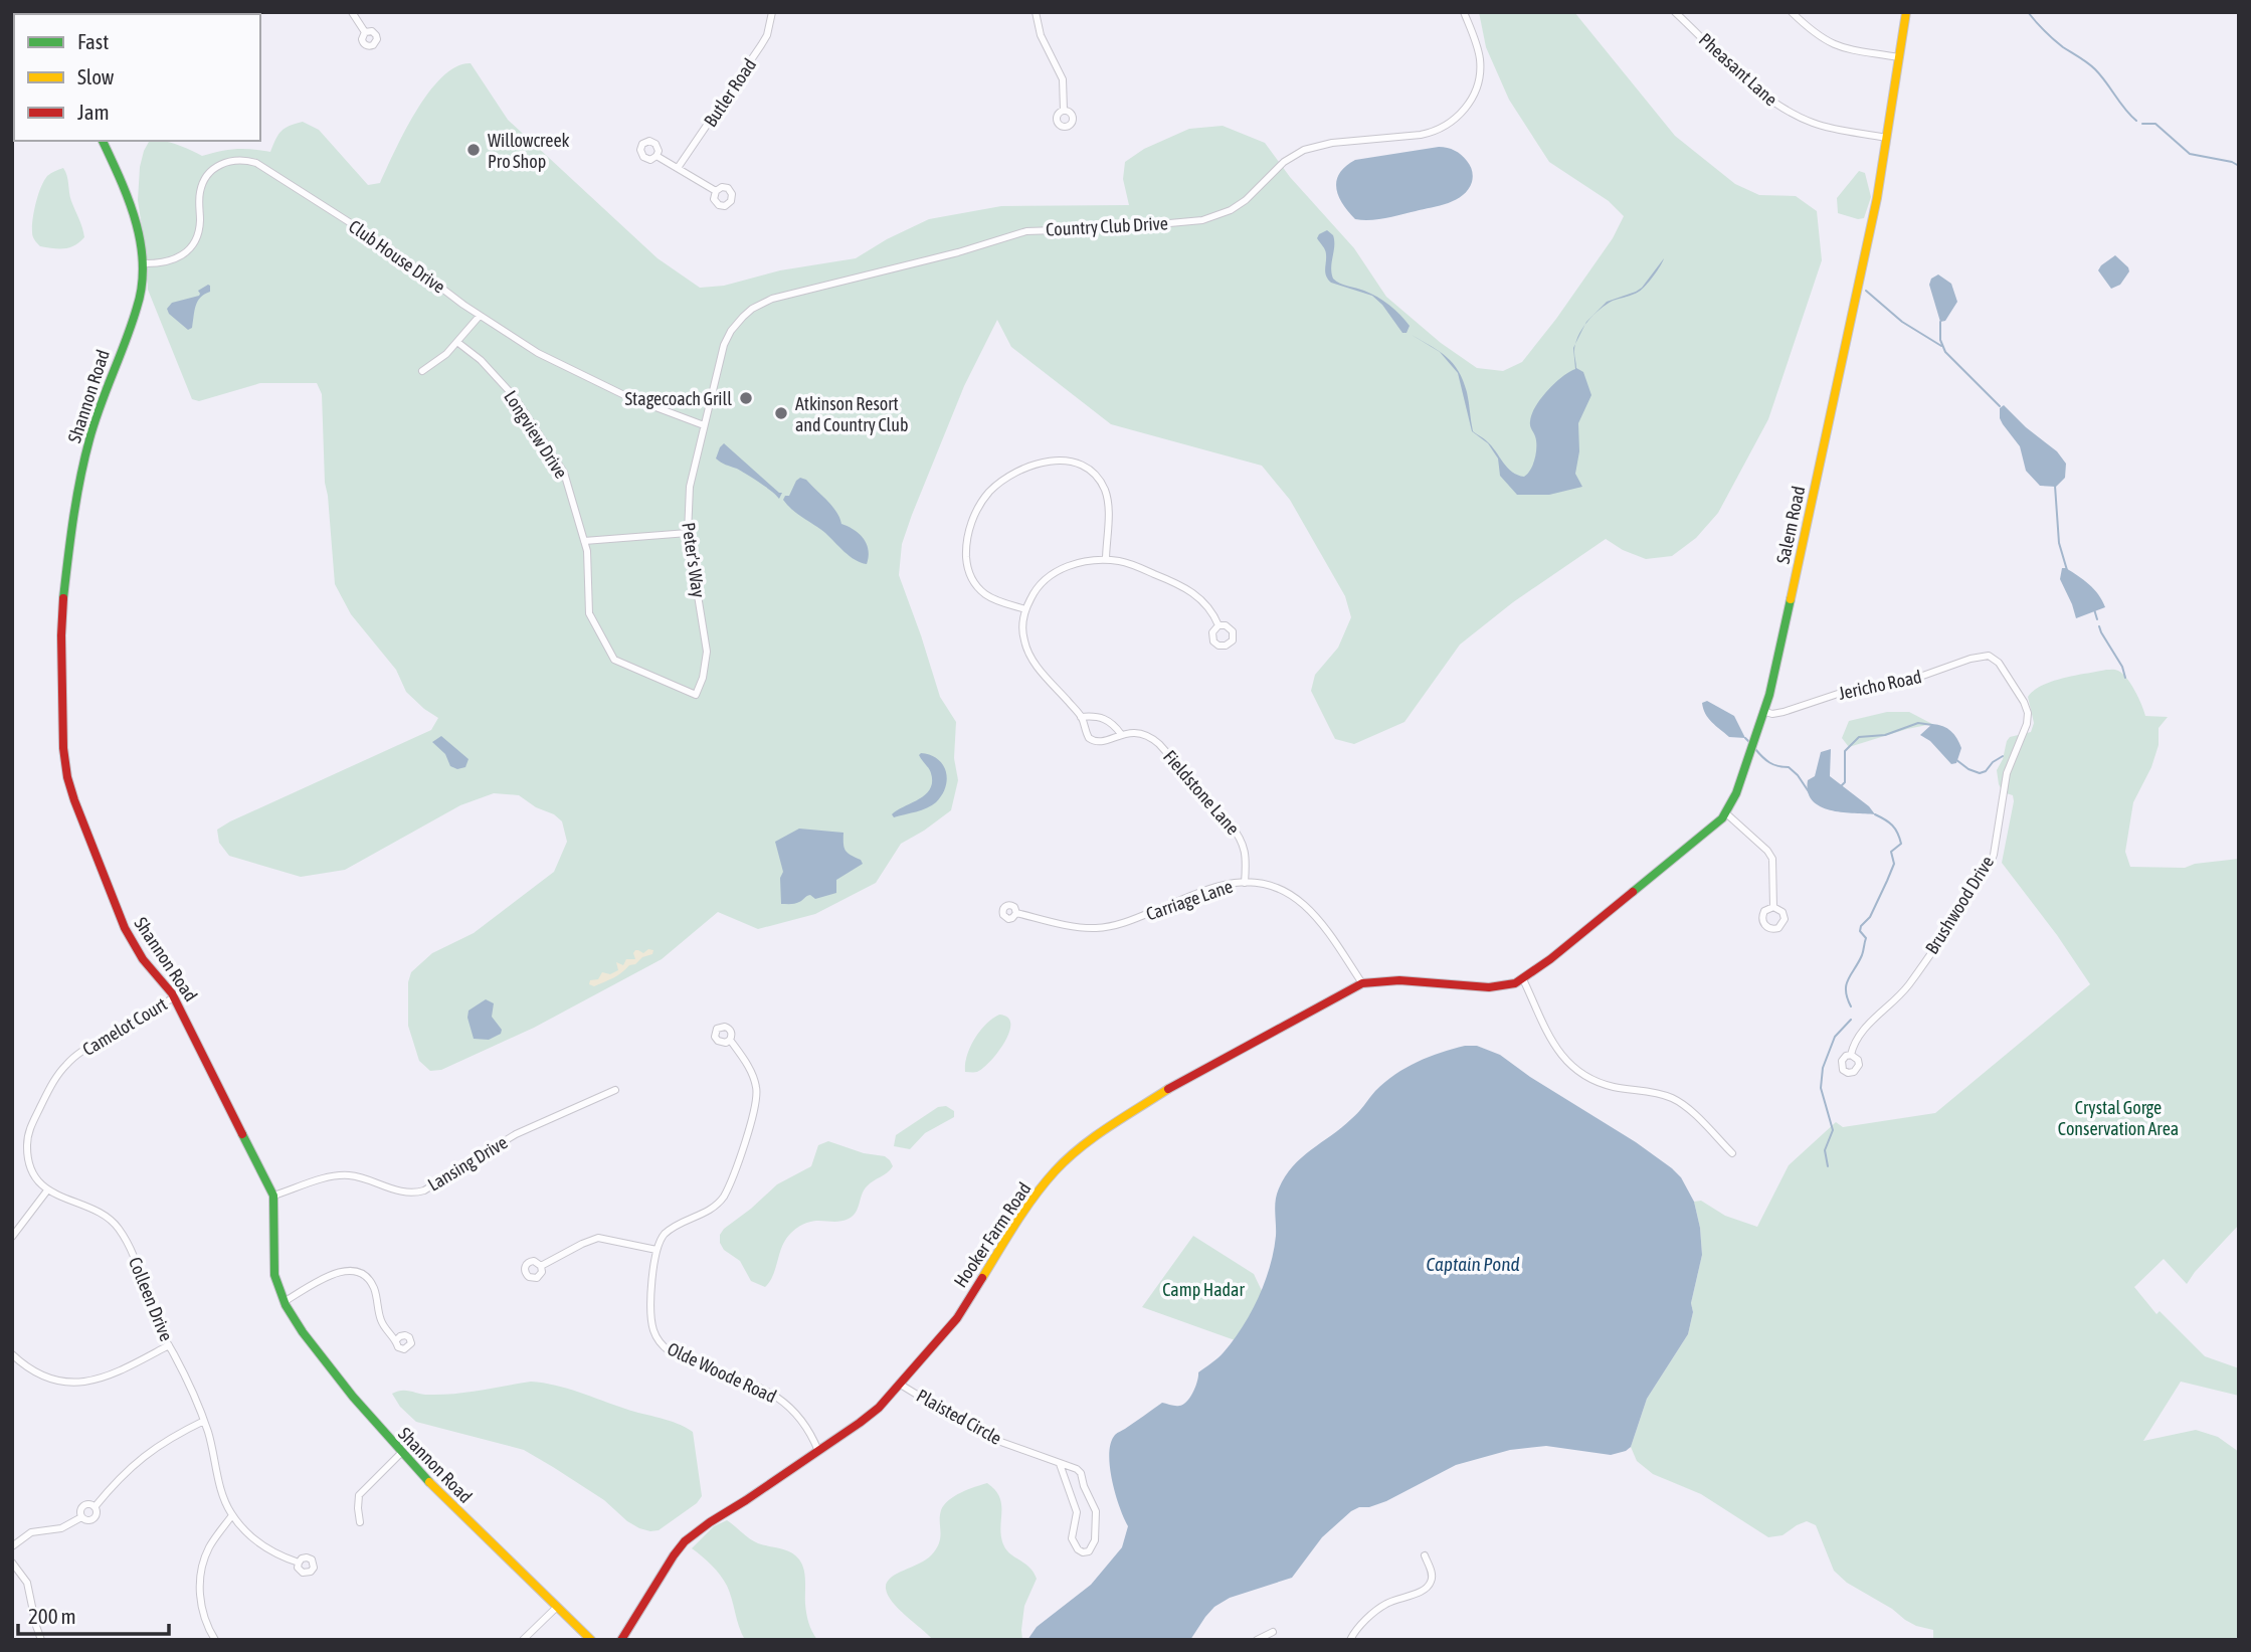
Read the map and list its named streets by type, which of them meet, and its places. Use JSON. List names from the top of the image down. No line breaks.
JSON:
{"streets":{"street":["Pheasant Lane","Butler Road","Country Club Drive","Club House Drive","Shannon Road","Longview Drive","Salem Road","Peter's Way","Jericho Road","Fieldstone Lane","Carriage Lane","Brushwood Drive","Camelot Court","Lansing Drive","Hooker Farm Road","Colleen Drive","Olde Woode Road","Plaisted Circle"]},"crossings":[["Pheasant Lane","Salem Road"],["Country Club Drive","Club House Drive"],["Country Club Drive","Peter's Way"],["Club House Drive","Shannon Road"],["Club House Drive","Peter's Way"],["Shannon Road","Camelot Court"],["Shannon Road","Lansing Drive"],["Longview Drive","Peter's Way"],["Salem Road","Jericho Road"],["Salem Road","Hooker Farm Road"],["Jericho Road","Brushwood Drive"],["Fieldstone Lane","Carriage Lane"],["Carriage Lane","Hooker Farm Road"],["Camelot Court","Colleen Drive"],["Hooker Farm Road","Olde Woode Road"],["Hooker Farm Road","Plaisted Circle"]],"water":["Captain Pond"],"parks":["Crystal Gorge Conservation Area","Camp Hadar"],"places":["Willowcreek Pro Shop","Stagecoach Grill","Atkinson Resort and Country Club"],"legend":["Fast","Slow","Jam"],"scale_bar":"200 m"}
